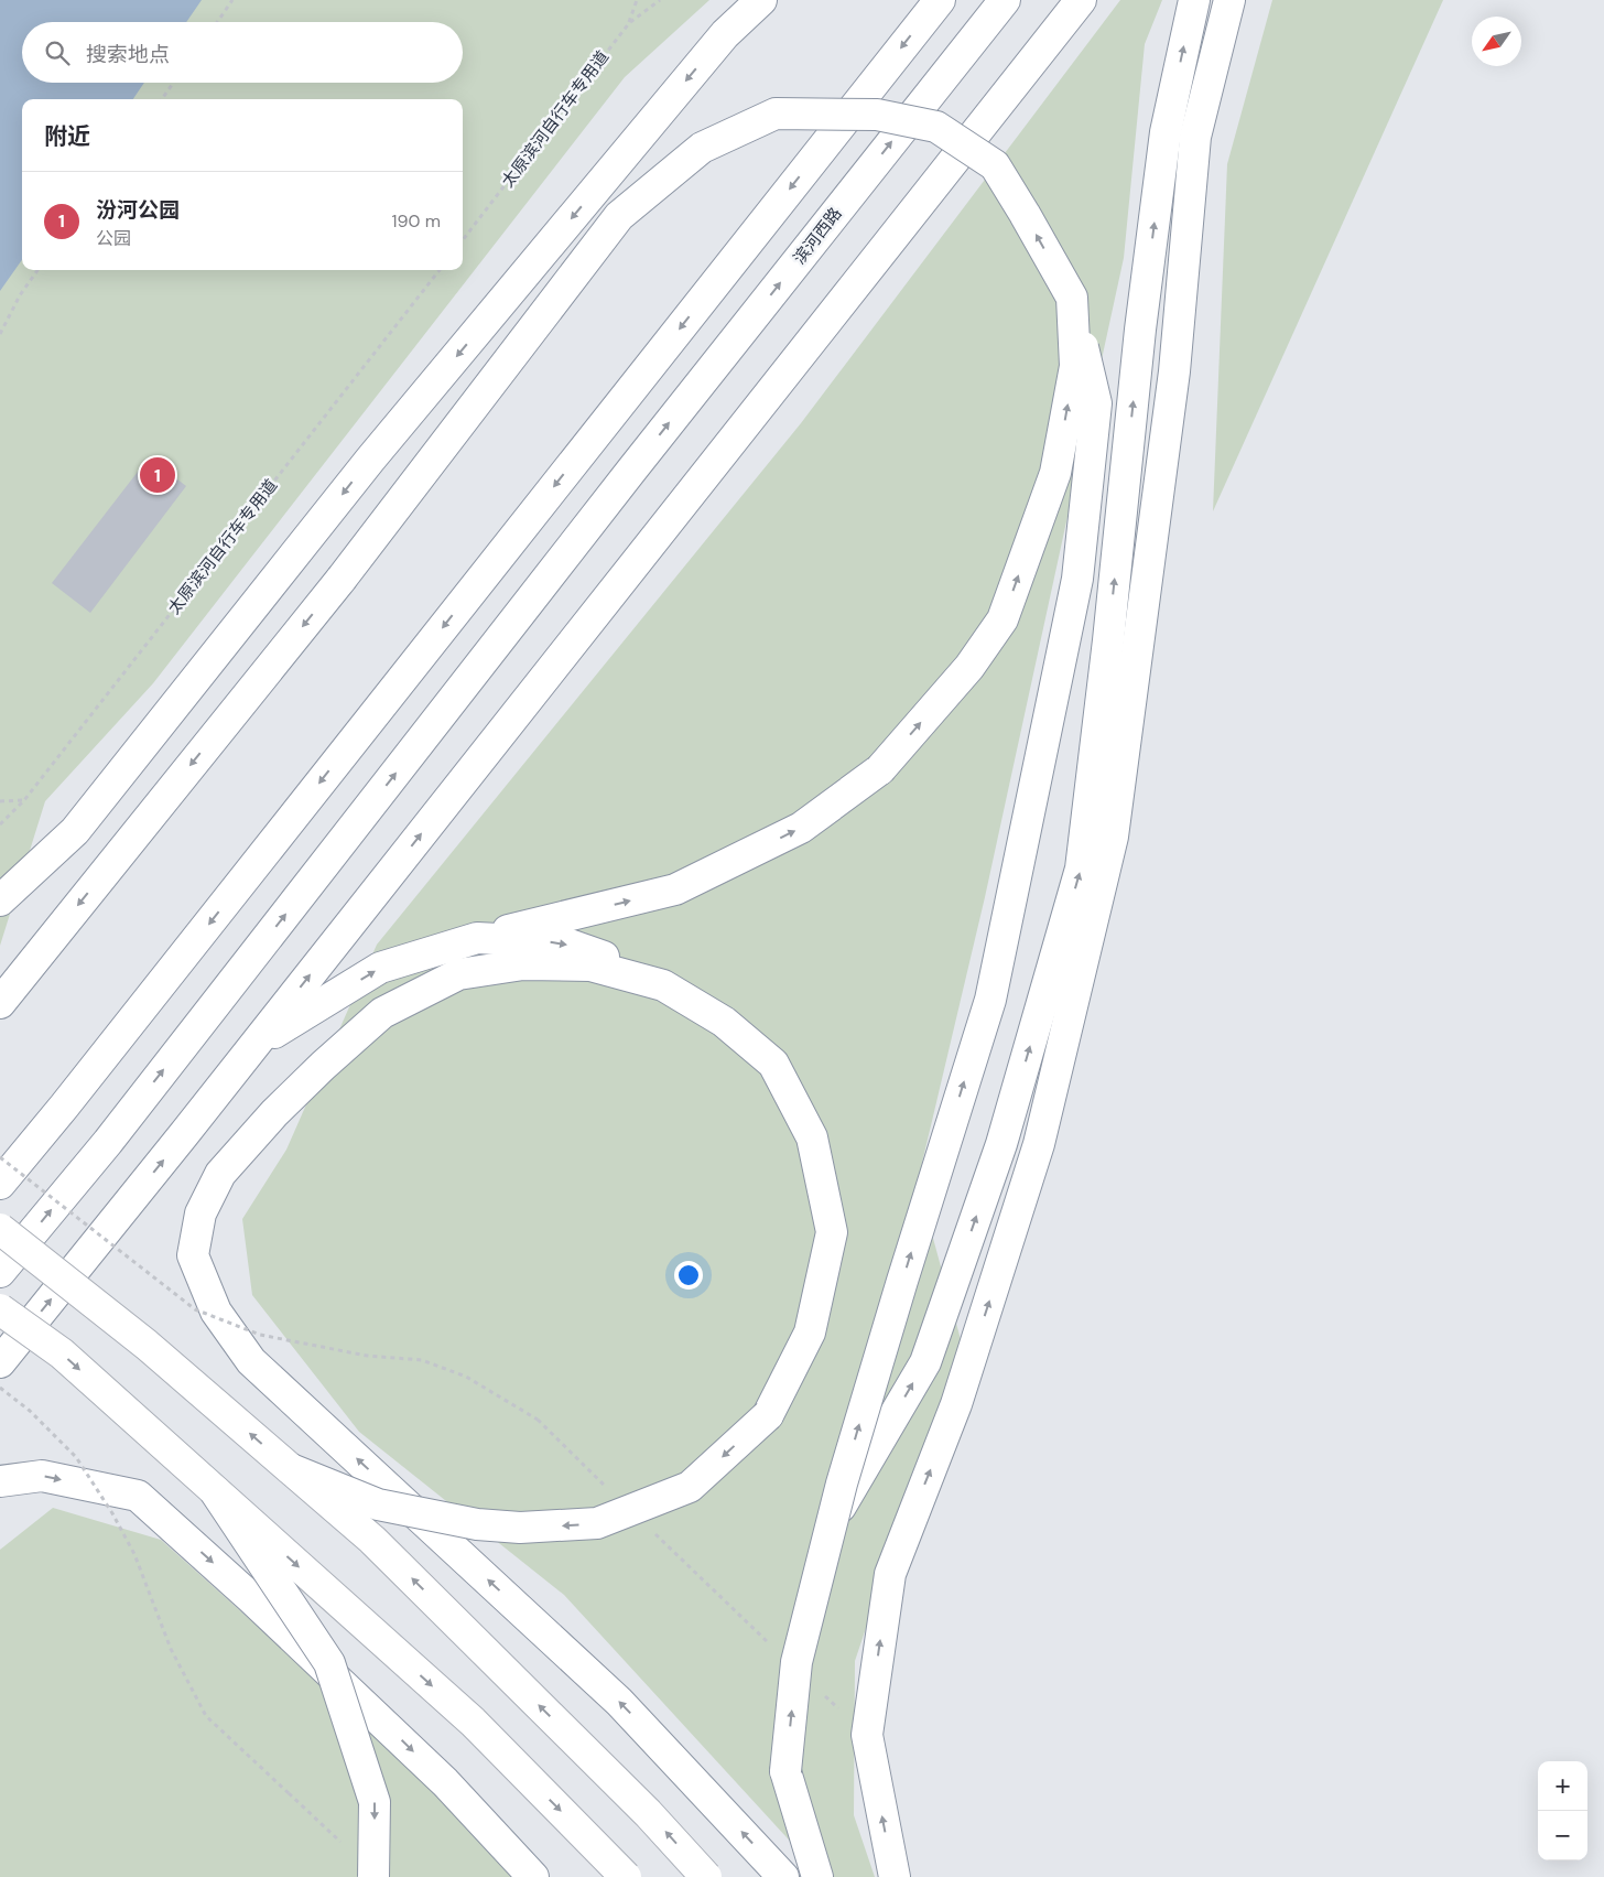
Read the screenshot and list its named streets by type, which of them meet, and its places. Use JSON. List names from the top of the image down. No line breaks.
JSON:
{"streets":{"main road":["滨河西路"],"path":["太原滨河自行车专用道"]},"north":"bottom left","page":{"search":"搜索地点","heading":"附近","list":[{"mark":"1","name":"汾河公园","note":"公园","value":"190 m"}],"pins":"1","map_buttons":["+","−"]}}
